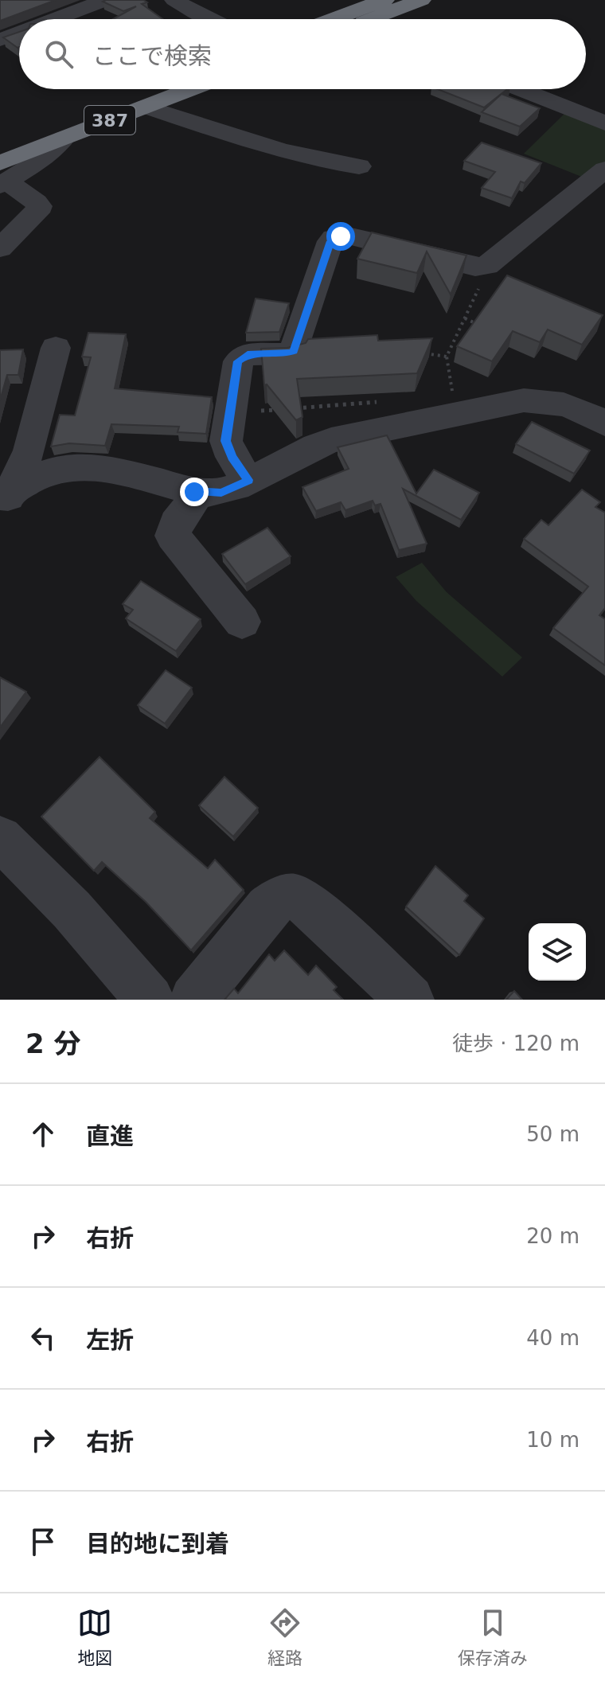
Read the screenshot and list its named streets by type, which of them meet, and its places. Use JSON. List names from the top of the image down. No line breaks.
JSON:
{"streets":{"highway":["387"]},"page":{"search":"ここで検索","heading":["2 分","徒歩 · 120 m"],"list":[["直進","50 m"],["右折","20 m"],["左折","40 m"],["右折","10 m"],"目的地に到着"],"nav":["地図","経路","保存済み"]}}
